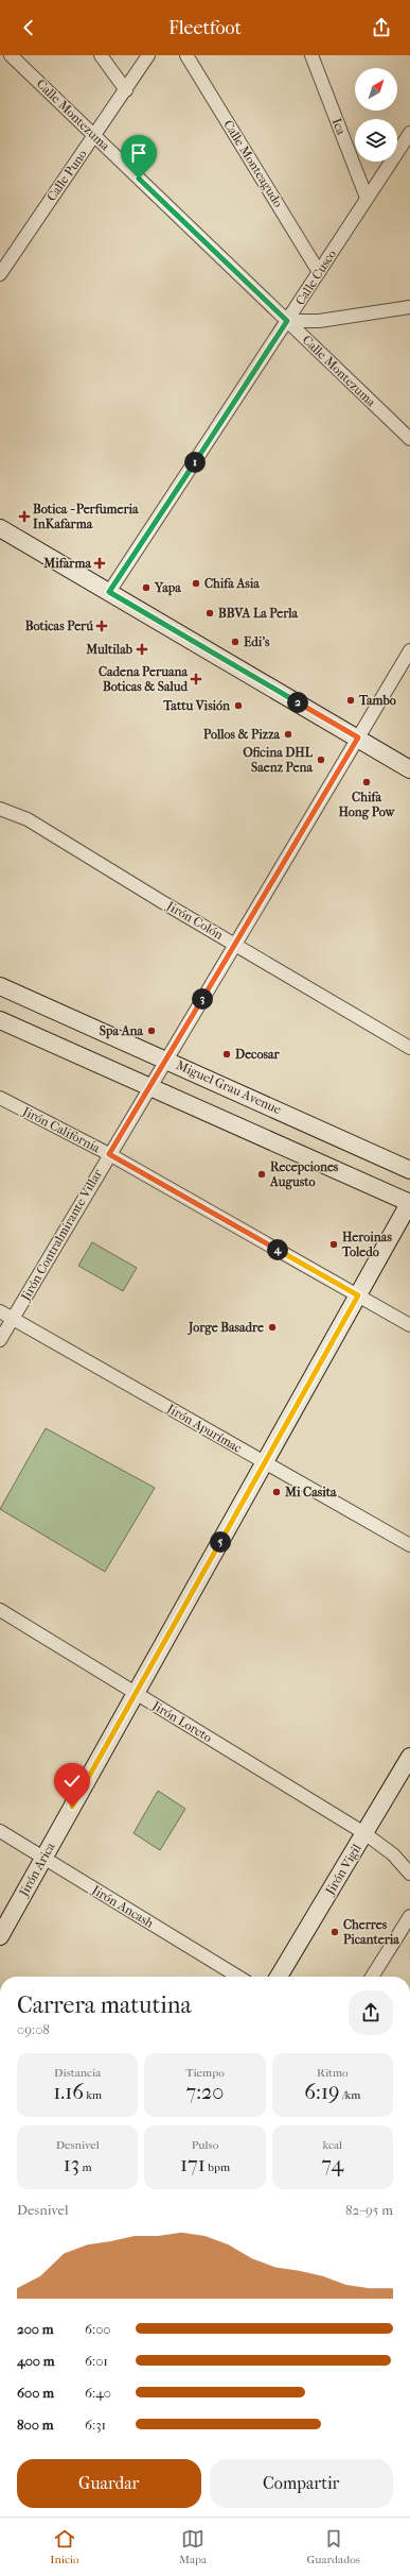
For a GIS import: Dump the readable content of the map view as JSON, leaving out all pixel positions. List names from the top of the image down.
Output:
{
  "streets": {
    "main road": ["Miguel Grau Avenue", "Jirón Arica", "Jirón Vigil"],
    "street": [
      "Calle Montezuma",
      "Ica",
      "Calle Monteagudo",
      "Calle Puno",
      "Calle Cusco",
      "Jirón Colón",
      "Jirón California",
      "Jirón Contralmirante Villar",
      "Jirón Apurímac",
      "Jirón Loreto",
      "Jirón Ancash"
    ]
  },
  "crossings": [
    ["Calle Montezuma", "Calle Puno"],
    ["Calle Montezuma", "Calle Cusco"],
    ["Ica", "Calle Cusco"],
    ["Calle Monteagudo", "Calle Cusco"],
    ["Jirón Colón", "Jirón Contralmirante Villar"],
    ["Miguel Grau Avenue", "Jirón Contralmirante Villar"],
    ["Jirón California", "Jirón Contralmirante Villar"],
    ["Jirón California", "Jirón Arica"],
    ["Jirón Contralmirante Villar", "Jirón Apurímac"],
    ["Jirón Apurímac", "Jirón Arica"],
    ["Jirón Loreto", "Jirón Arica"],
    ["Jirón Loreto", "Jirón Vigil"],
    ["Jirón Arica", "Jirón Ancash"]
  ],
  "places": {
    "health": [
      "Botica - Perfumeria InKafarma",
      "Mifarma",
      "Boticas Perú",
      "Multilab",
      "Cadena Peruana Boticas & Salud"
    ],
    "other": [
      "Chifa Asia",
      "Yapa",
      "BBVA La Perla",
      "Edi's",
      "Tambo",
      "Tattu Visión",
      "Pollos & Pizza",
      "Oficina DHL Saenz Pena",
      "Chifa Hong Pow",
      "Spa Ana",
      "Decosar",
      "Recepciones Augusto",
      "Heroinas Toledo",
      "Jorge Basadre",
      "Mi Casita",
      "Cherres Picanteria"
    ]
  },
  "north": "top right",
  "page": {
    "header": "Fleetfoot",
    "pins": [
      "1",
      "2",
      "3",
      "4",
      "5"
    ],
    "heading": ["Carrera matutina", "09:08"],
    "stats": [
      ["Distancia", "1.16 km"],
      ["Tiempo", "7:20"],
      ["Ritmo", "6:19 /km"],
      ["Desnivel", "13 m"],
      ["Pulso", "171 bpm"],
      ["kcal", "74"]
    ],
    "chart": ["Desnivel", "82–95 m"],
    "list": [
      {
        "name": "200 m",
        "note": "6:00"
      },
      {
        "name": "400 m",
        "note": "6:01"
      },
      {
        "name": "600 m",
        "note": "6:40"
      },
      {
        "name": "800 m",
        "note": "6:31"
      }
    ],
    "buttons": ["Guardar", "Compartir"],
    "tabs": ["Inicio", "Mapa", "Guardados"]
  }
}
